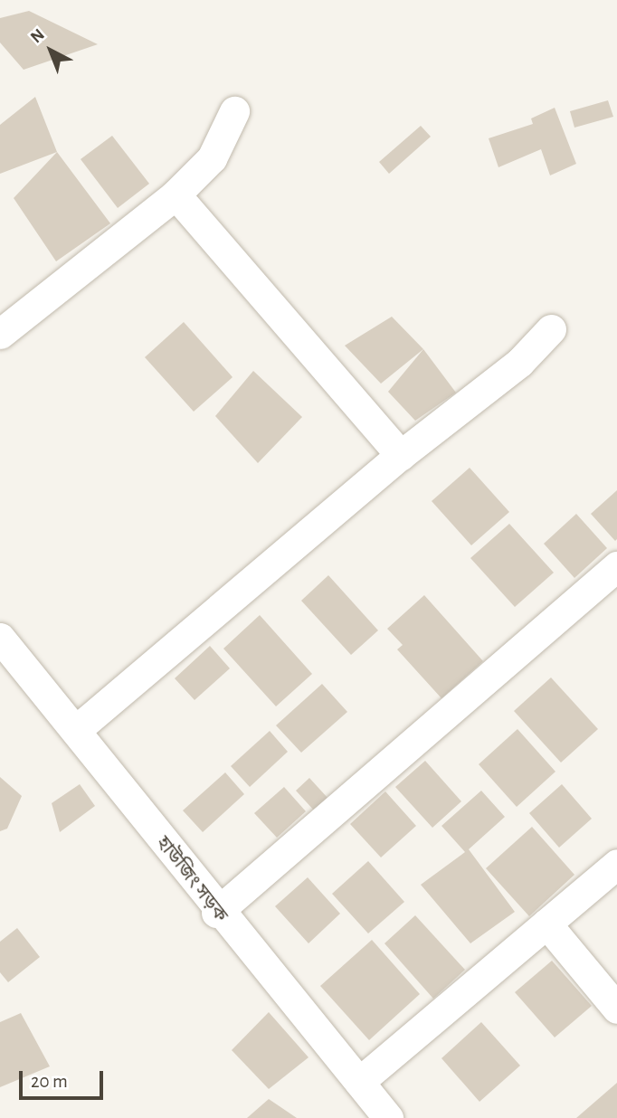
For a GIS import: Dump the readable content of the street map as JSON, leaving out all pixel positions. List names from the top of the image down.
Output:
{
  "streets": {
    "street": ["হাউজিং সড়ক"]
  },
  "scale_bar": "20 m",
  "north": "top left"
}
